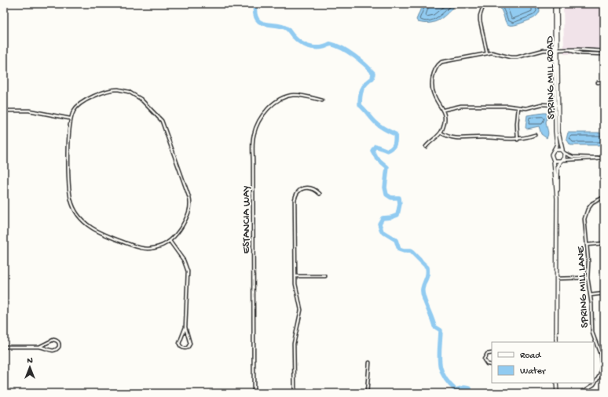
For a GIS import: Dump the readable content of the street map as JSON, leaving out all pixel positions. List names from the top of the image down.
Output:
{
  "streets": {
    "street": ["SPRING MILL ROAD", "ESTANCIA WAY", "SPRING MILL LANE"]
  },
  "legend": ["Road", "Water"],
  "north": "top"
}
